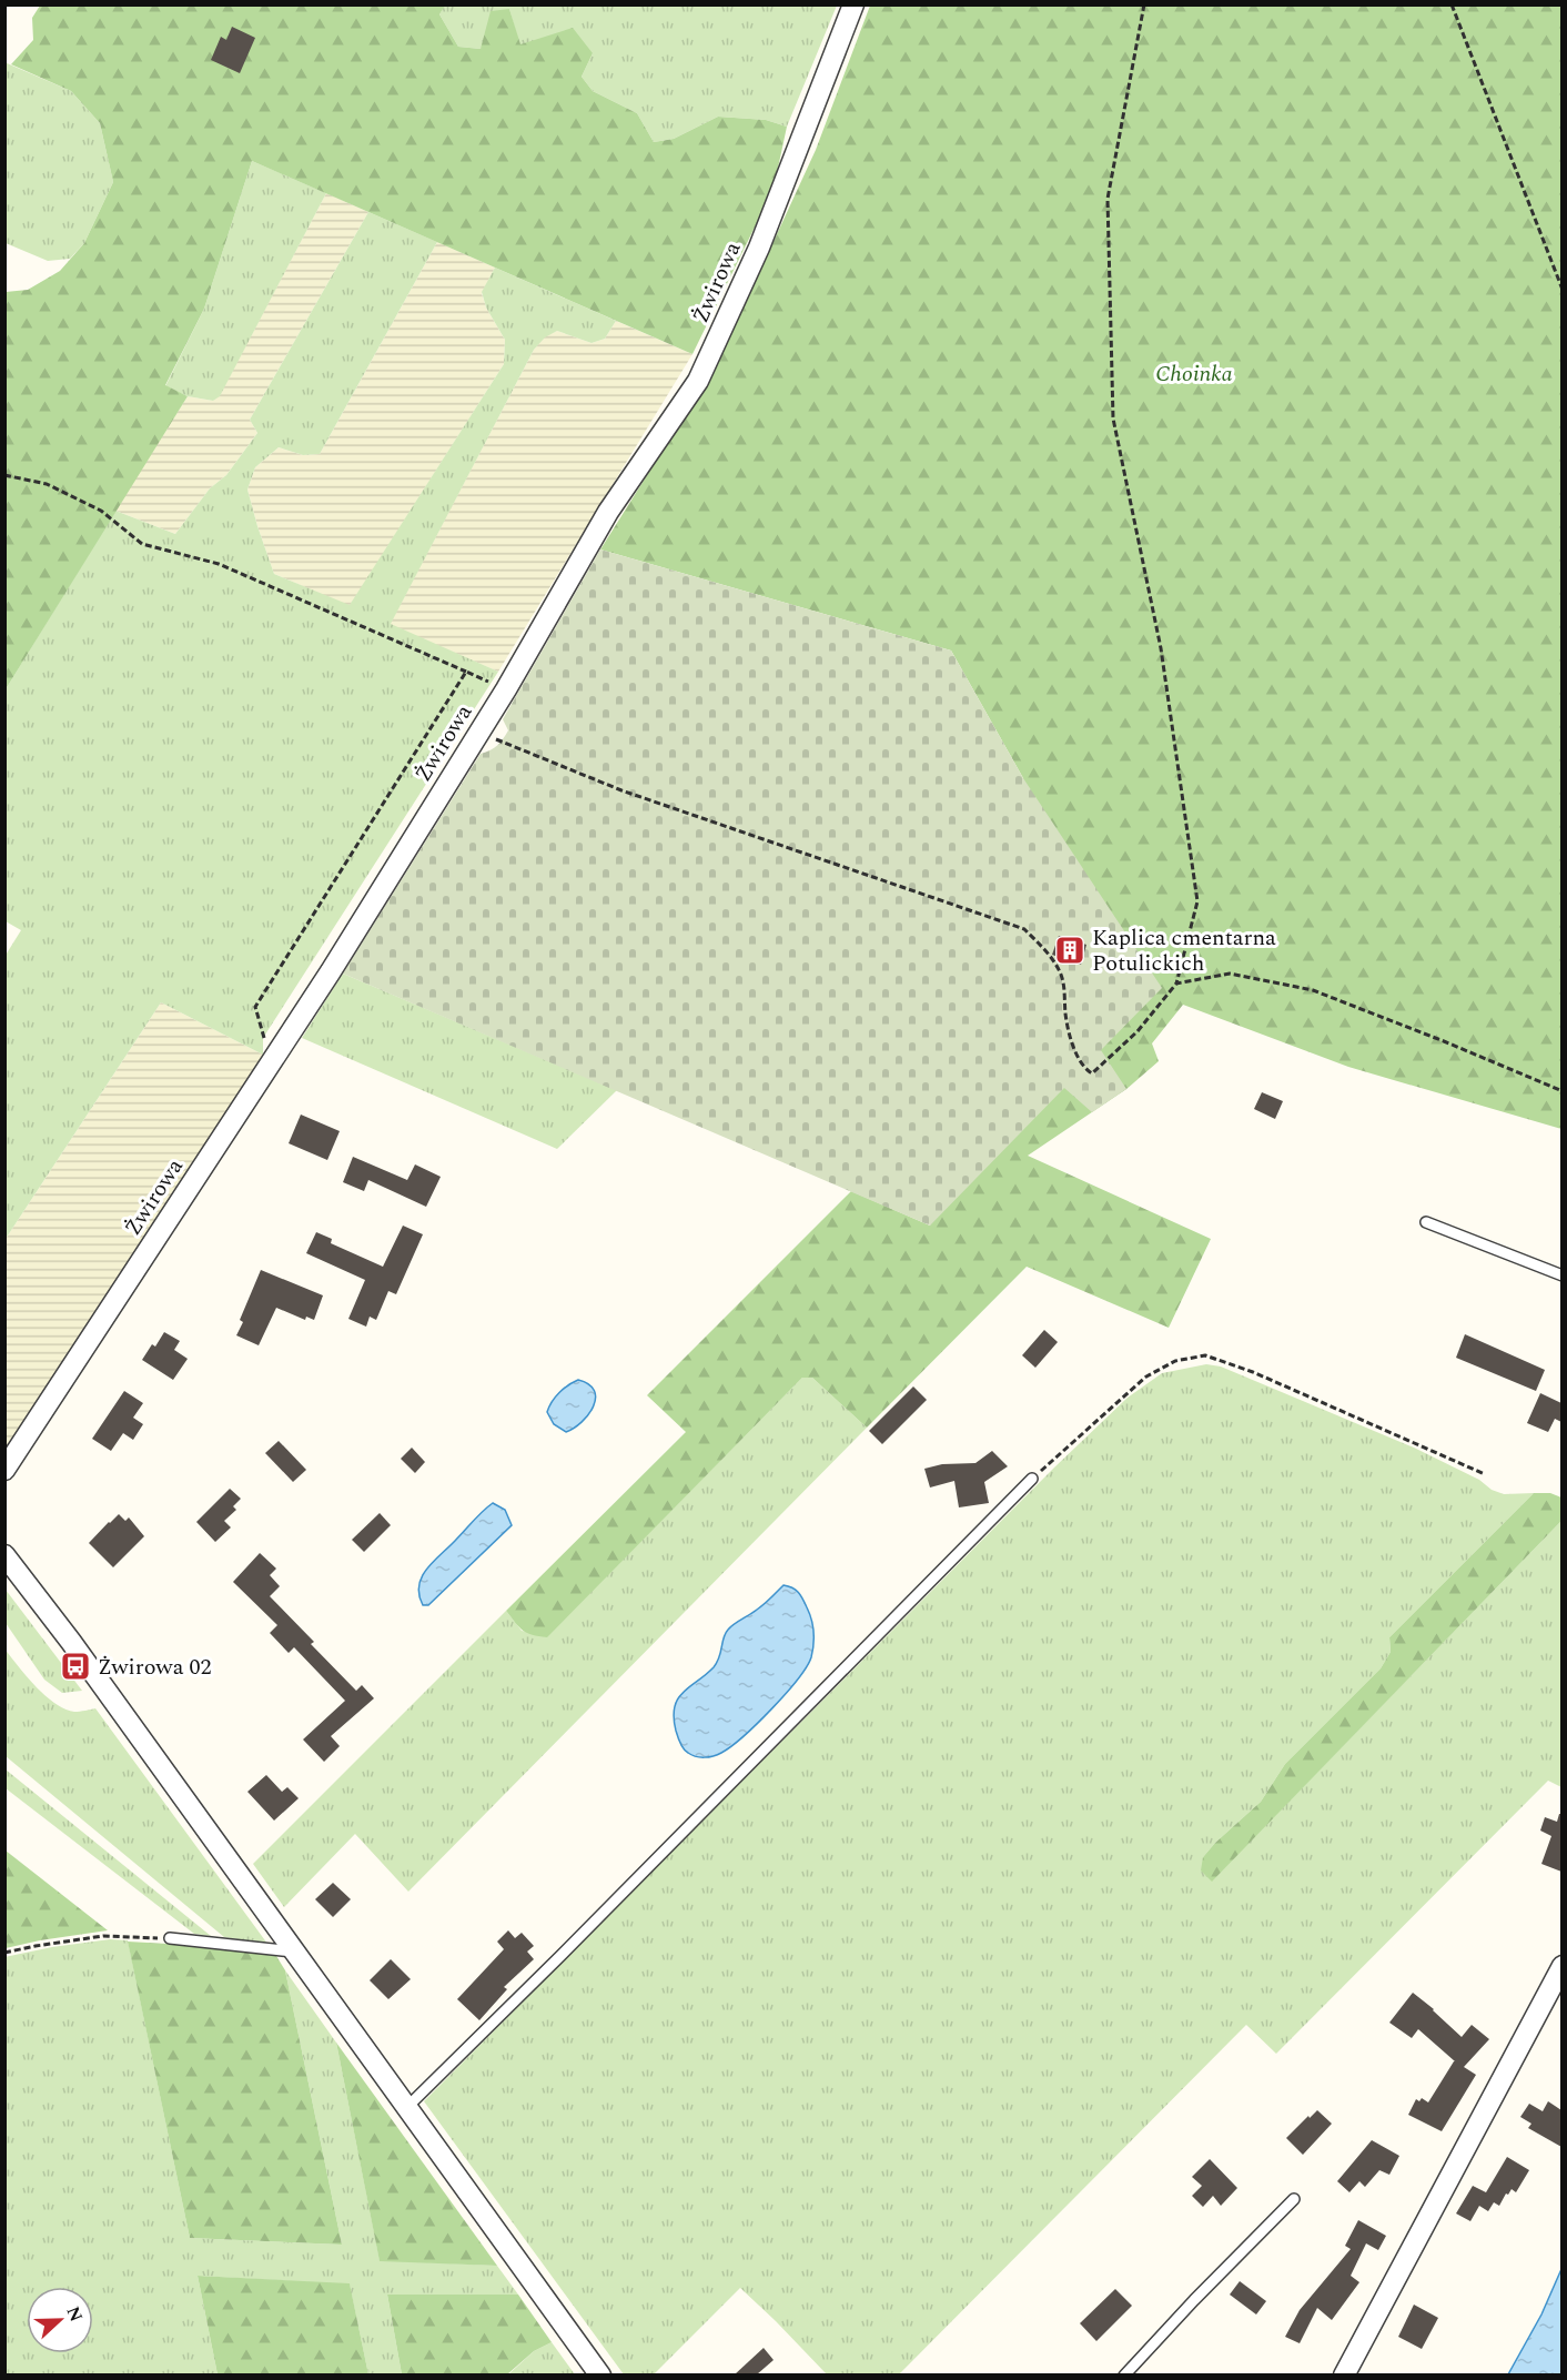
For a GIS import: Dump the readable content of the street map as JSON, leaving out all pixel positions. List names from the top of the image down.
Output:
{
  "streets": {
    "street": ["Żwirowa"]
  },
  "parks": ["Choinka"],
  "places": {
    "building": ["Kaplica cmentarna Potulickich"],
    "bus stop": ["Żwirowa 02"]
  },
  "north": "right"
}
